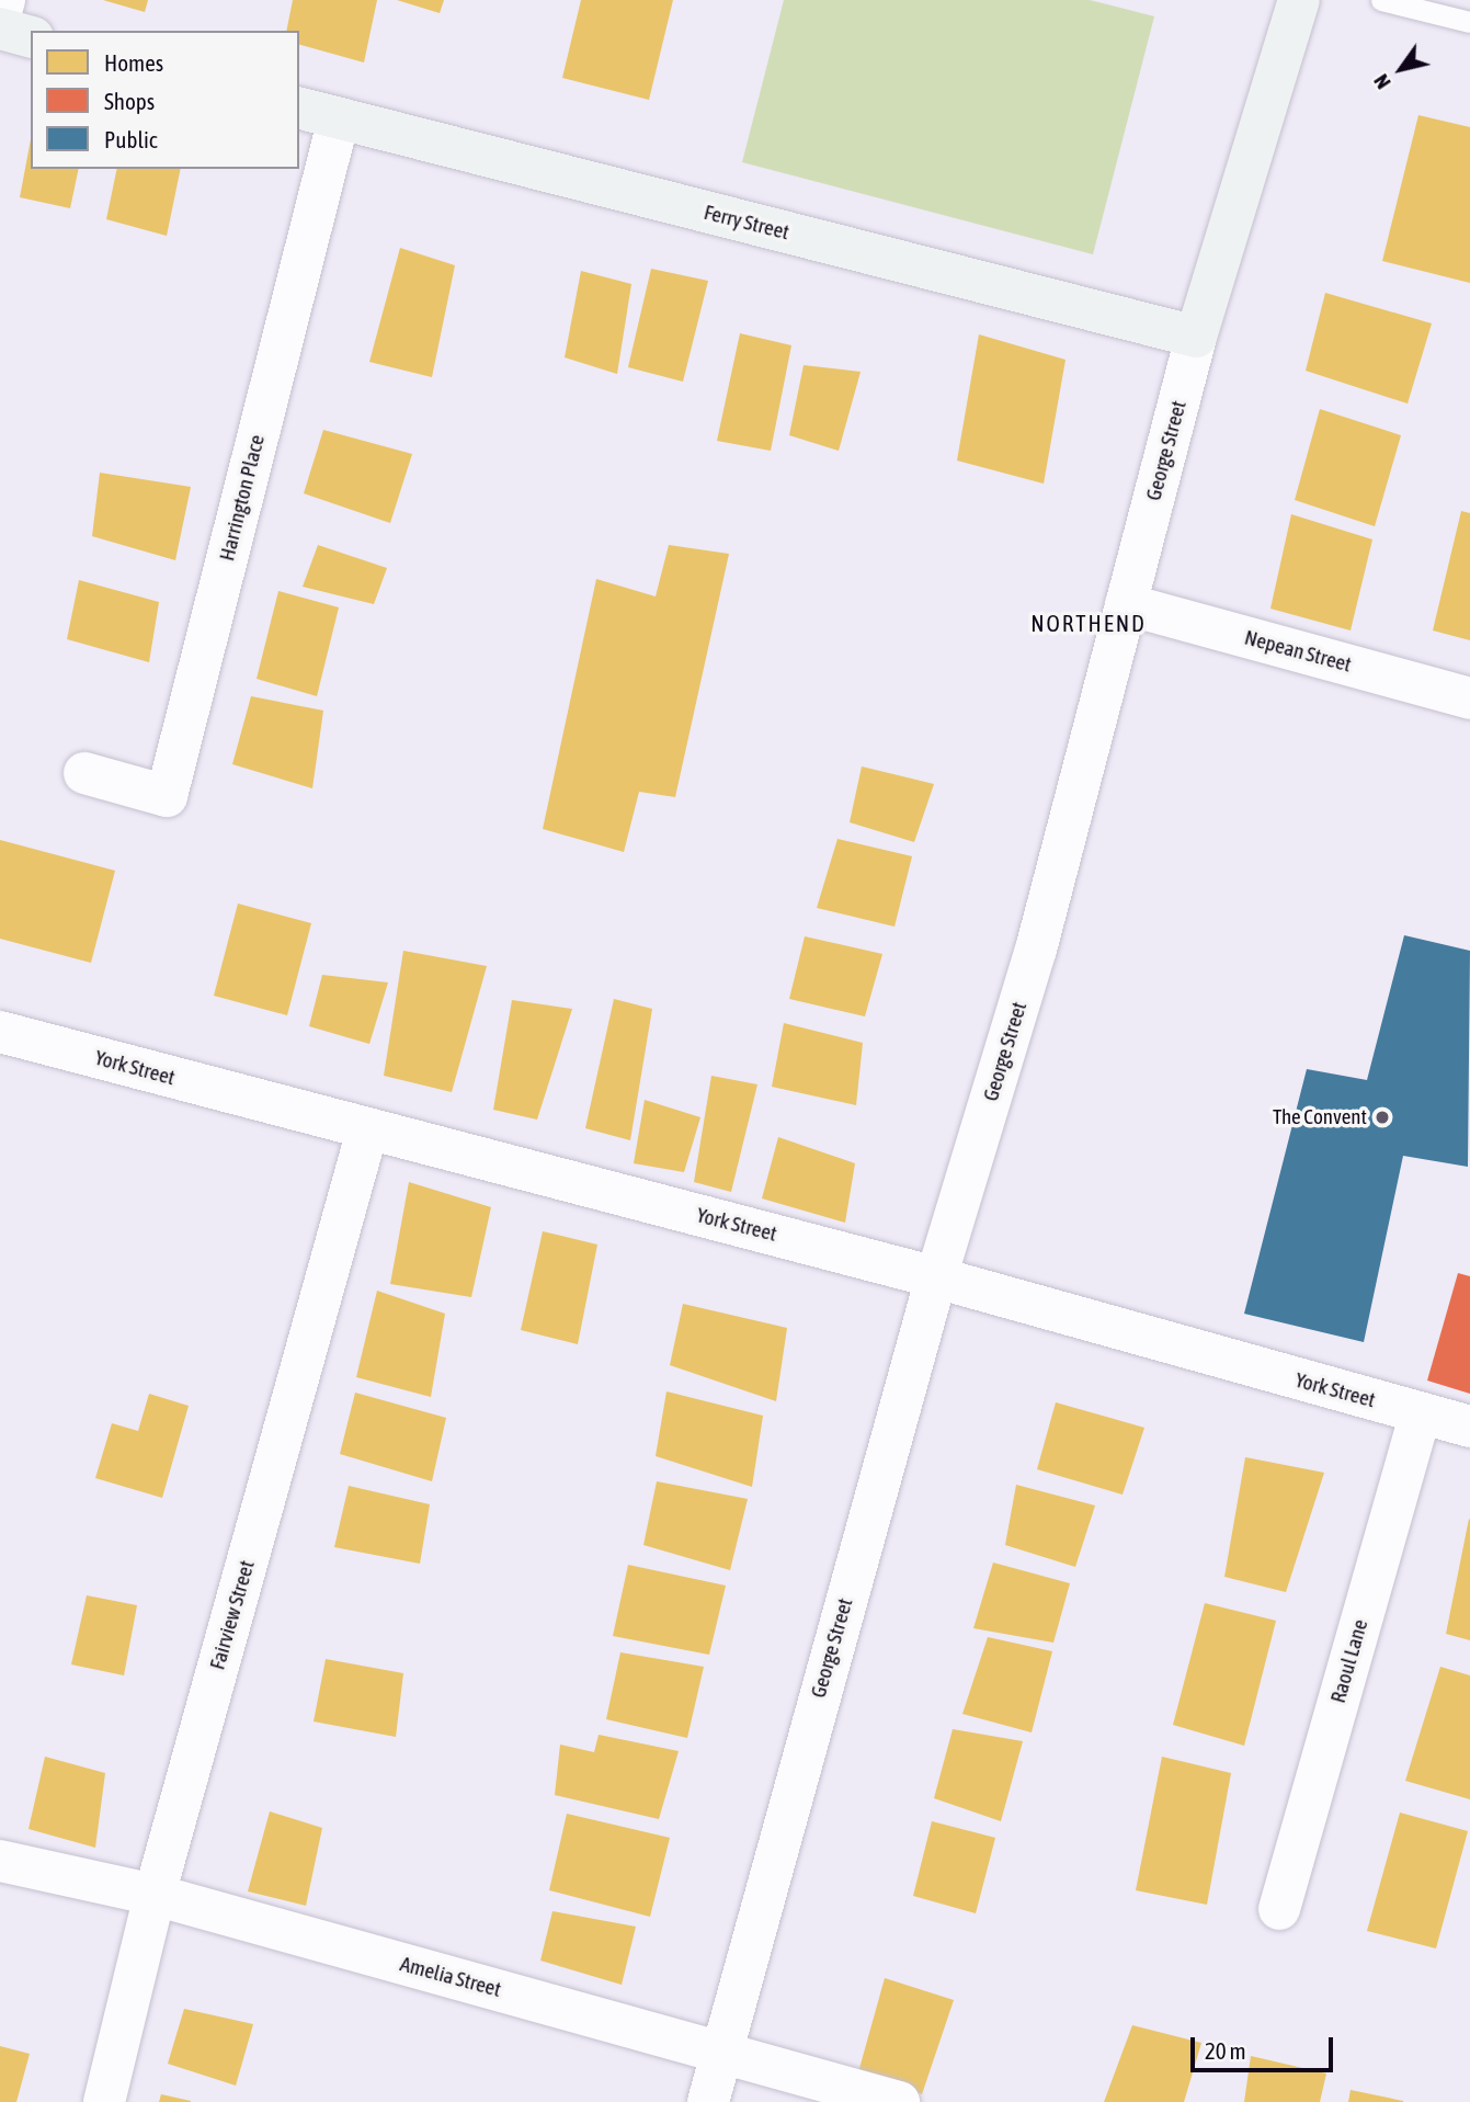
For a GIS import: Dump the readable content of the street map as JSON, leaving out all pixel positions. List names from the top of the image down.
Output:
{
  "streets": {
    "main road": ["Ferry Street", "George Street"],
    "street": [
      "Harrington Place",
      "Nepean Street",
      "York Street",
      "Fairview Street",
      "Raoul Lane",
      "Amelia Street"
    ]
  },
  "crossings": [
    ["Ferry Street", "George Street"],
    ["Ferry Street", "Harrington Place"],
    ["George Street", "Nepean Street"],
    ["George Street", "York Street"],
    ["George Street", "Amelia Street"],
    ["York Street", "Fairview Street"],
    ["York Street", "Raoul Lane"],
    ["Fairview Street", "Amelia Street"]
  ],
  "districts": ["NORTHEND"],
  "places": ["The Convent"],
  "legend": ["Homes", "Shops", "Public"],
  "scale_bar": "20 m",
  "north": "bottom left"
}
